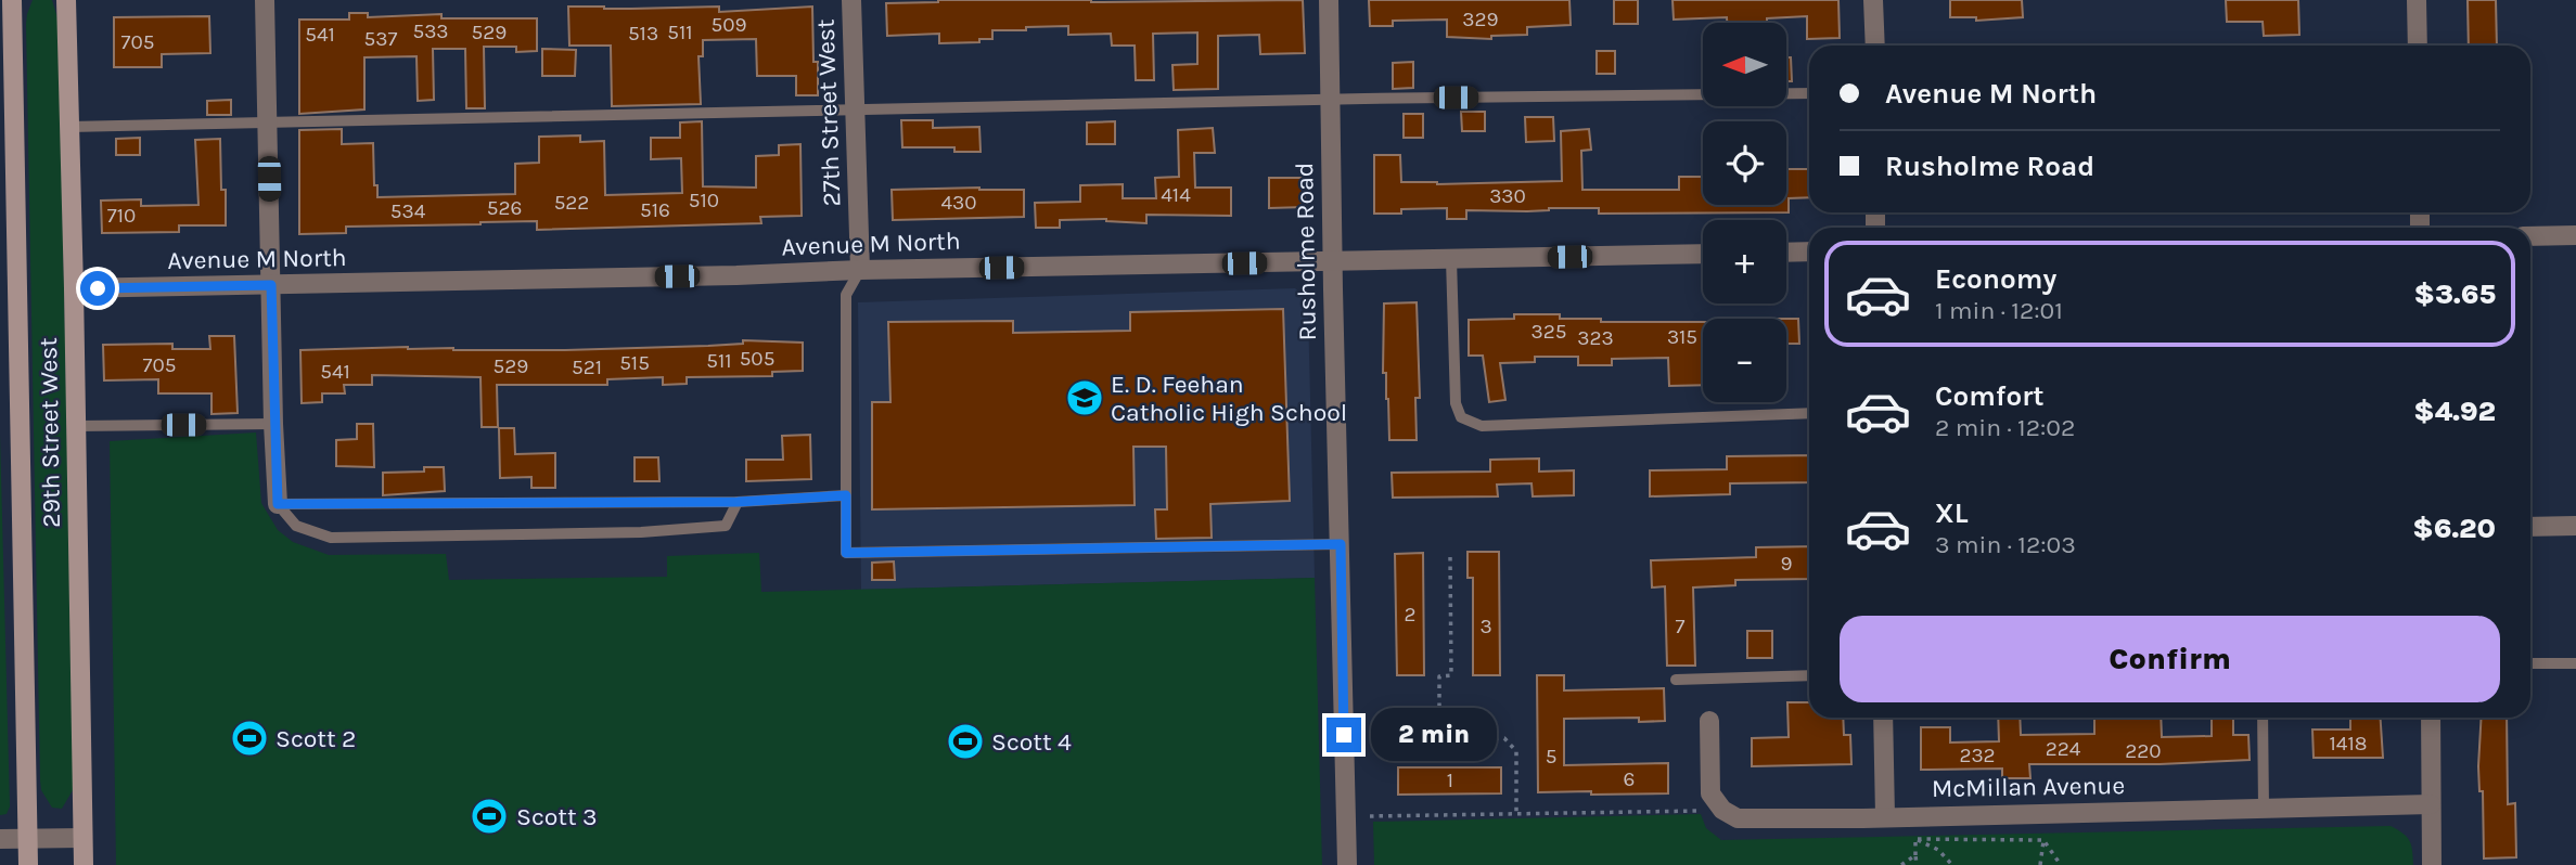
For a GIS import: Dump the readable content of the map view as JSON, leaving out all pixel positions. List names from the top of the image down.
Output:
{
  "streets": {
    "street": [
      "27th Street West",
      "Avenue M North",
      "Rusholme Road",
      "29th Street West",
      "McMillan Avenue"
    ]
  },
  "crossings": [
    ["27th Street West", "Avenue M North"],
    ["Avenue M North", "Rusholme Road"],
    ["Avenue M North", "29th Street West"]
  ],
  "places": {
    "school or university": ["E. D. Feehan Catholic High School"],
    "sports": ["Scott 2", "Scott 4", "Scott 3"]
  },
  "house_numbers": [
    "329",
    "509",
    "533",
    "529",
    "511",
    "513",
    "541",
    "537",
    "705",
    "414",
    "330",
    "510",
    "522",
    "430",
    "526",
    "516",
    "534",
    "710",
    "325",
    "315",
    "323",
    "505",
    "511",
    "515",
    "705",
    "529",
    "521",
    "541",
    "9",
    "2",
    "3",
    "7",
    "1418",
    "224",
    "220",
    "232",
    "5",
    "6",
    "1"
  ],
  "north": "left",
  "page": {
    "map_buttons": ["+", "−"],
    "banner": ["Avenue M North", "Rusholme Road"],
    "list": [
      {
        "name": "Economy",
        "note": "1 min · 12:01",
        "value": "$3.65"
      },
      {
        "name": "Comfort",
        "note": "2 min · 12:02",
        "value": "$4.92"
      },
      {
        "name": "XL",
        "note": "3 min · 12:03",
        "value": "$6.20"
      }
    ],
    "buttons": "Confirm",
    "bubble": "2 min"
  }
}
